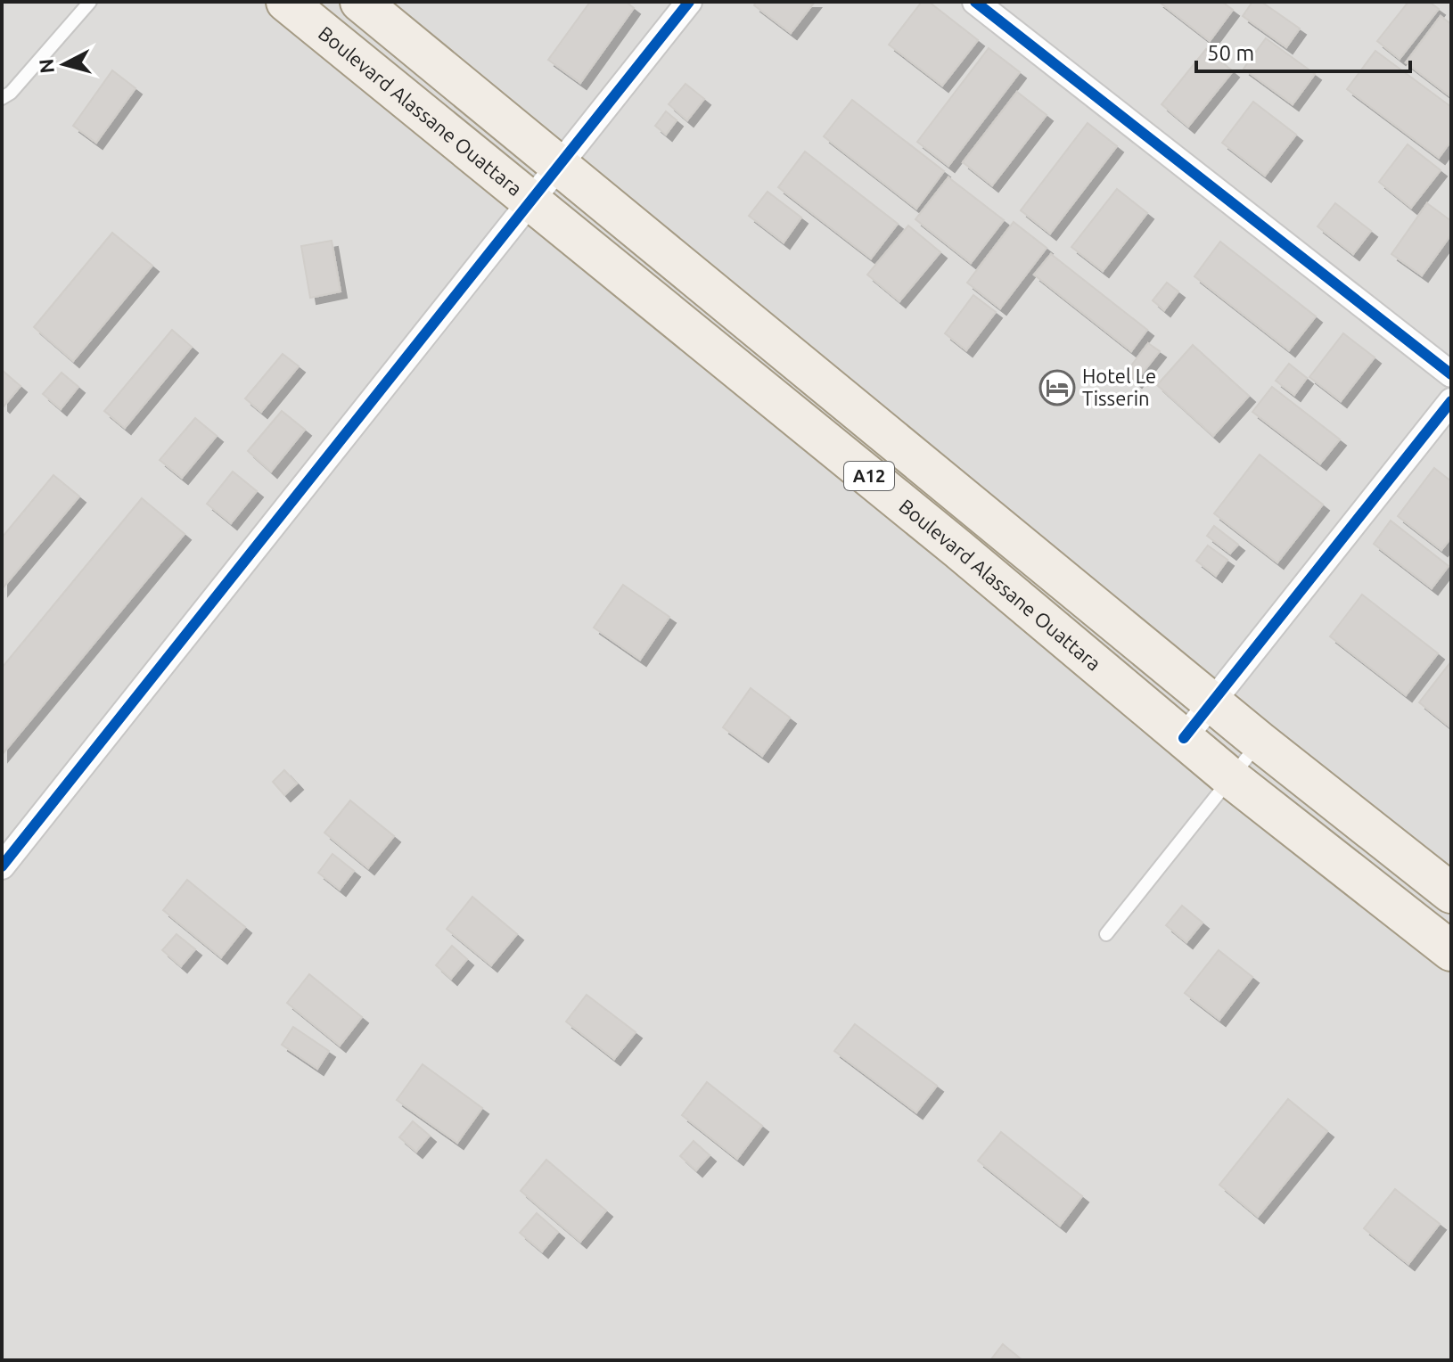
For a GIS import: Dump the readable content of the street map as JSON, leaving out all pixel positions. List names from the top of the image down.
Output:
{
  "streets": {
    "main road": ["Boulevard Alassane Ouattara", "A12"]
  },
  "places": {
    "hotel": ["Hotel Le Tisserin"]
  },
  "scale_bar": "50 m",
  "north": "left"
}
